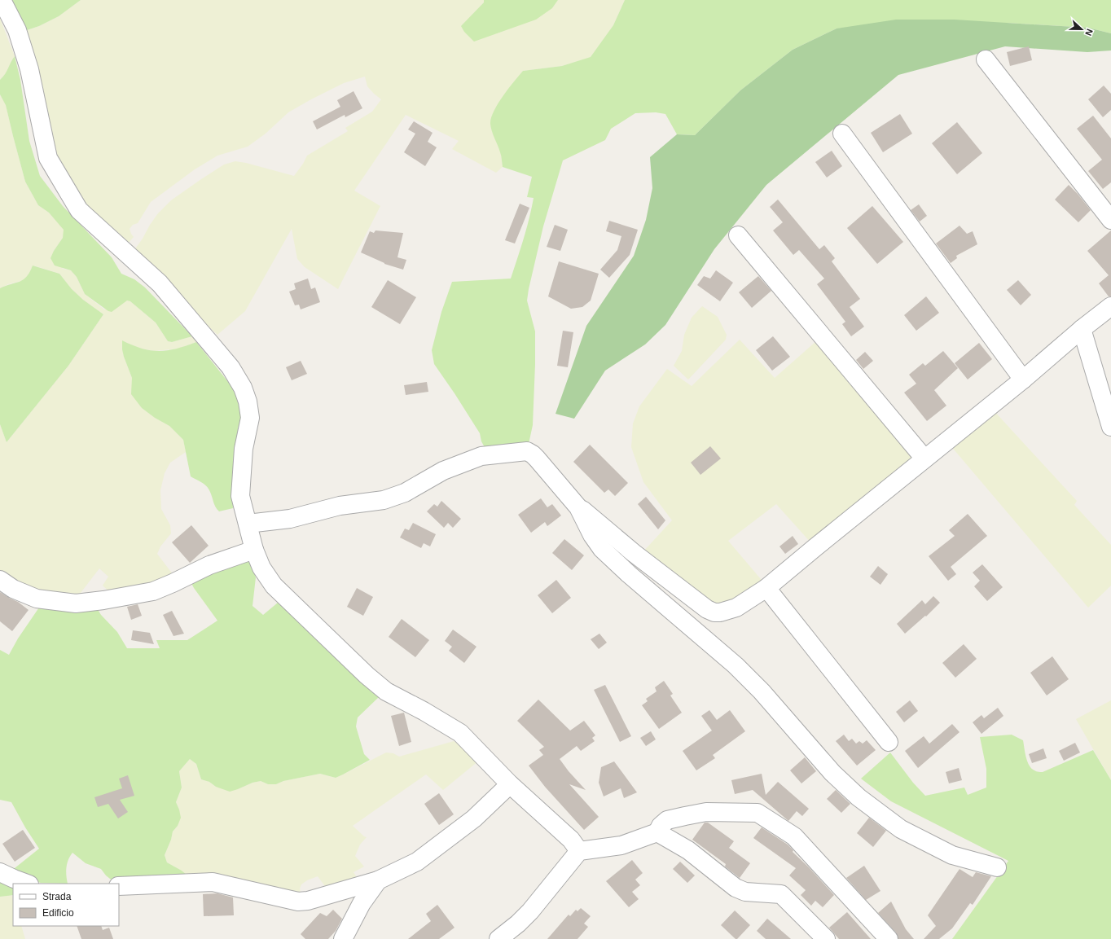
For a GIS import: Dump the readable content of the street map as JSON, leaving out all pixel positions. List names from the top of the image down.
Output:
{
  "legend": ["Strada", "Edificio"],
  "north": "right"
}
